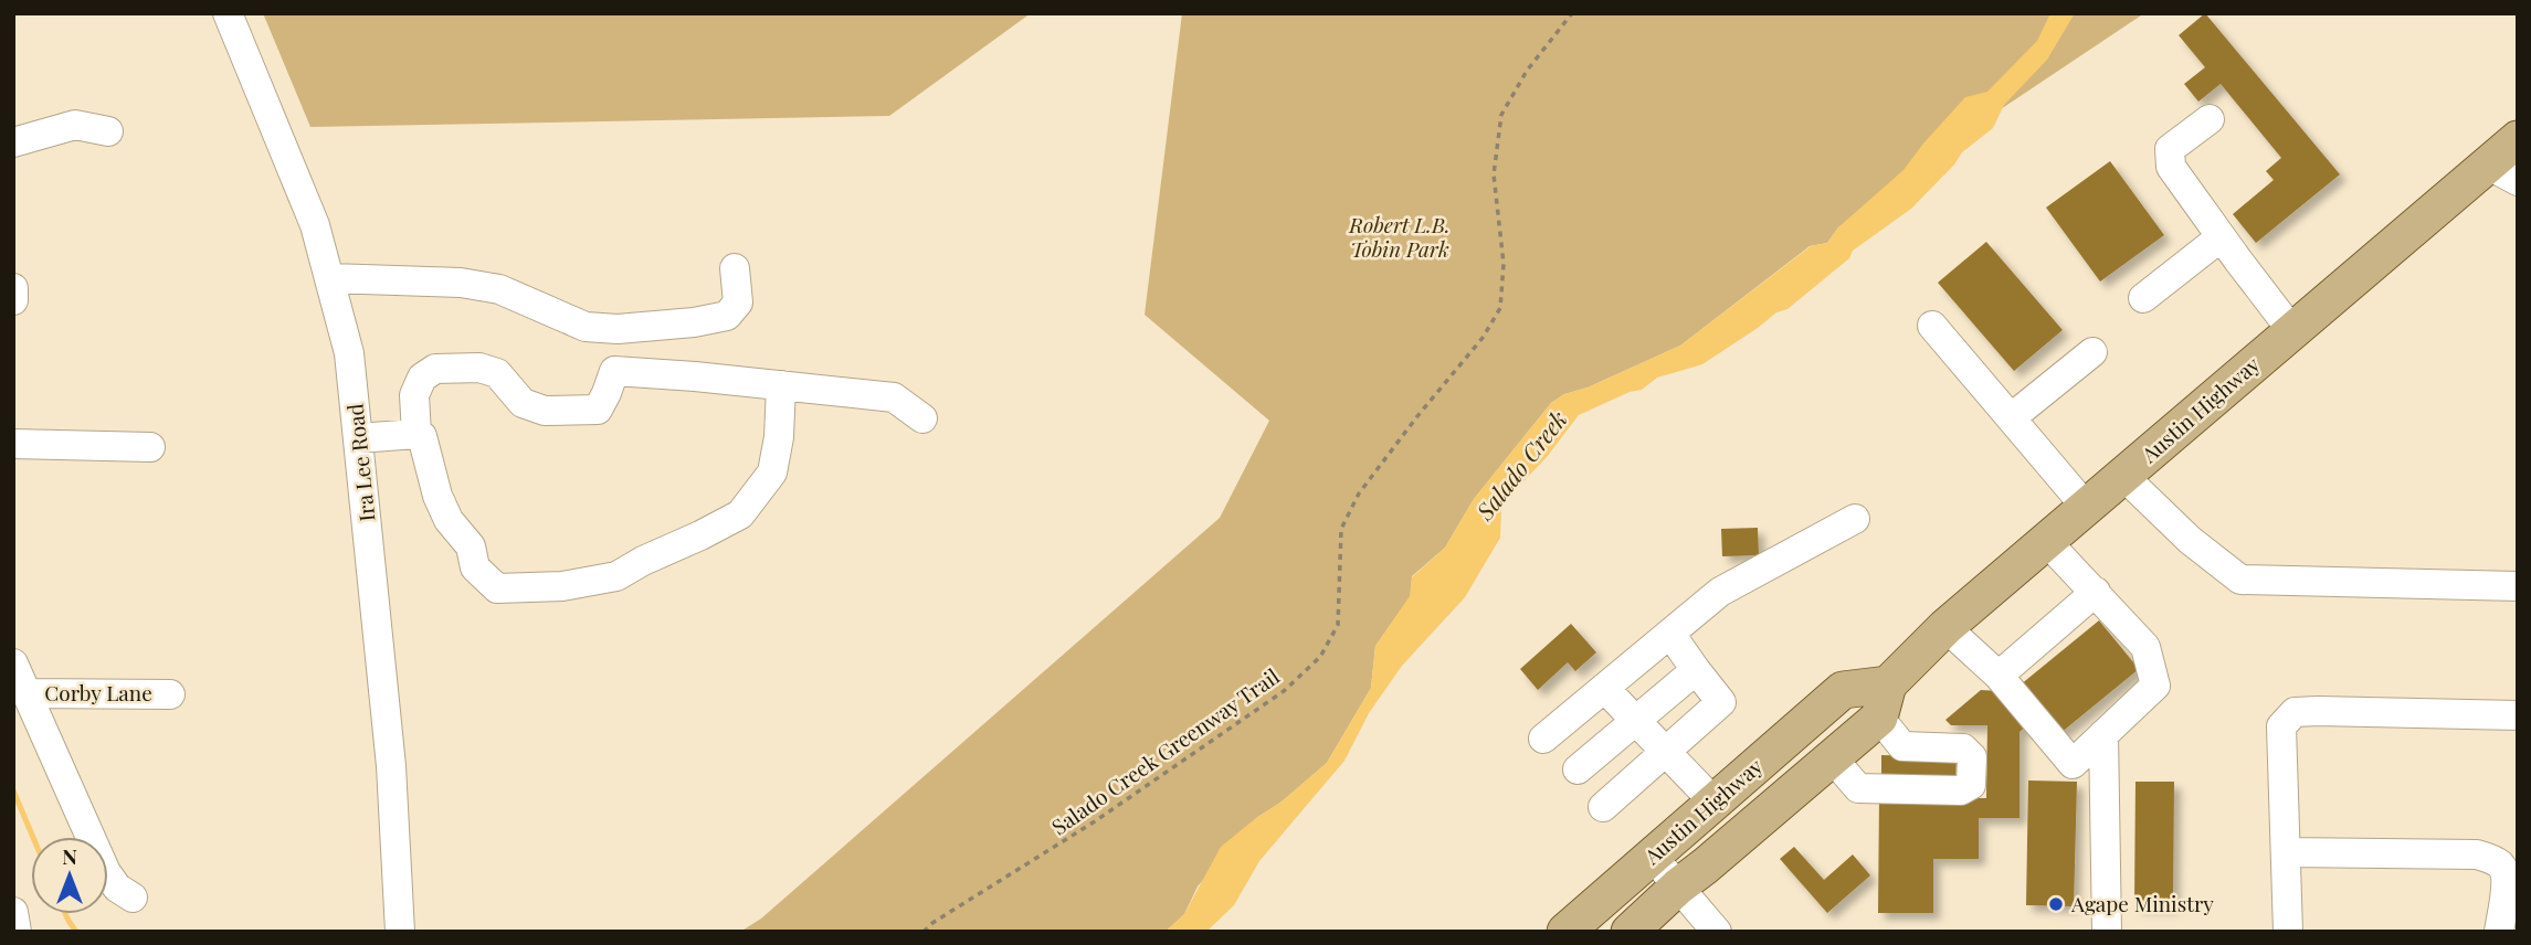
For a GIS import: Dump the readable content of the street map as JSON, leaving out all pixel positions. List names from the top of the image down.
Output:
{
  "streets": {
    "main road": ["Austin Highway"],
    "street": ["Ira Lee Road", "Corby Lane"],
    "path": ["Salado Creek Greenway Trail"]
  },
  "water": ["Salado Creek"],
  "parks": ["Robert L.B. Tobin Park"],
  "places": ["Agape Ministry"],
  "north": "top"
}
